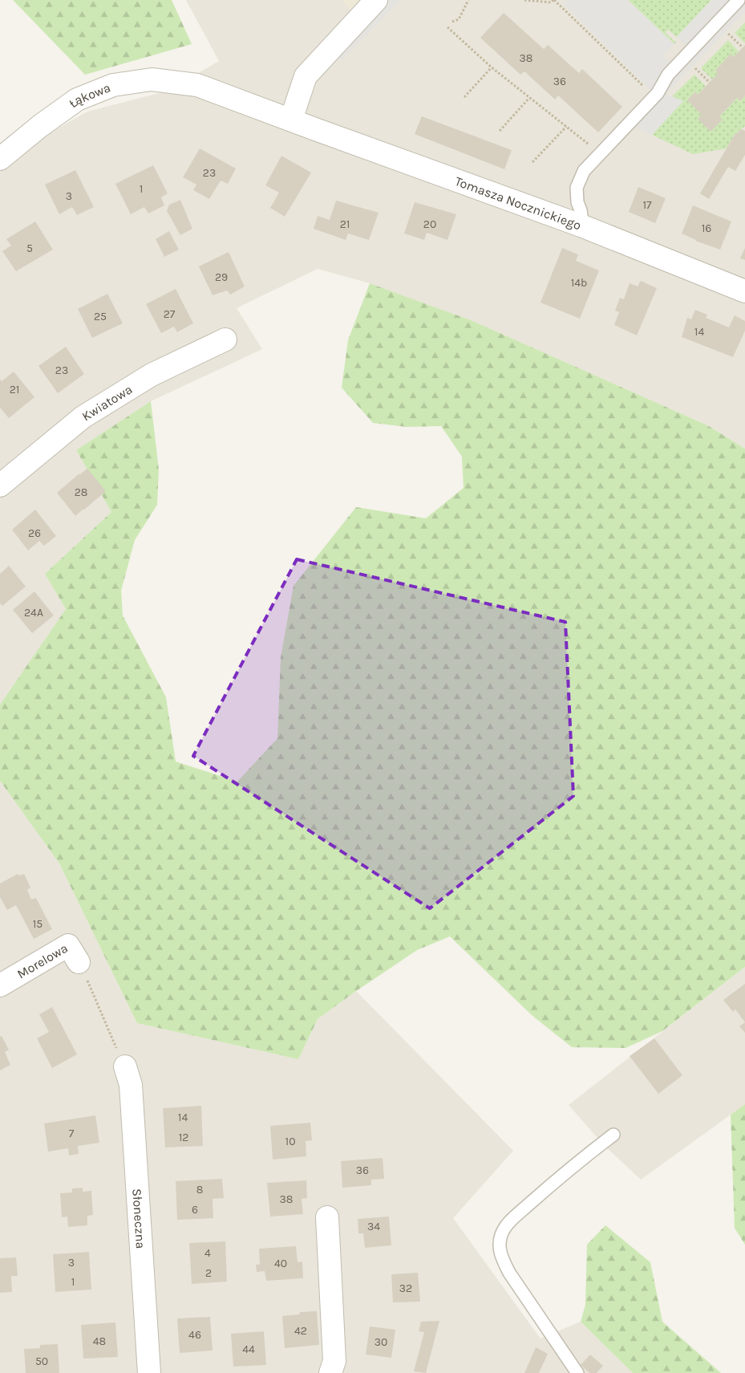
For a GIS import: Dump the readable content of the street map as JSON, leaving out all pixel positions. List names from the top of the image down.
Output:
{
  "streets": {
    "street": [
      "Łąkowa",
      "Tomasza Nocznickiego",
      "Kwiatowa",
      "Morelowa",
      "Słoneczna"
    ]
  },
  "crossings": [
    ["Łąkowa", "Tomasza Nocznickiego"]
  ],
  "house_numbers": [
    "38",
    "36",
    "23",
    "1",
    "3",
    "17",
    "21",
    "20",
    "16",
    "5",
    "29",
    "14b",
    "27",
    "25",
    "14",
    "23",
    "21",
    "28",
    "26",
    "24A",
    "15",
    "14",
    "7",
    "12",
    "10",
    "36",
    "8",
    "38",
    "6",
    "34",
    "4",
    "3",
    "40",
    "2",
    "1",
    "32",
    "42",
    "46",
    "48",
    "30",
    "44",
    "50"
  ]
}
